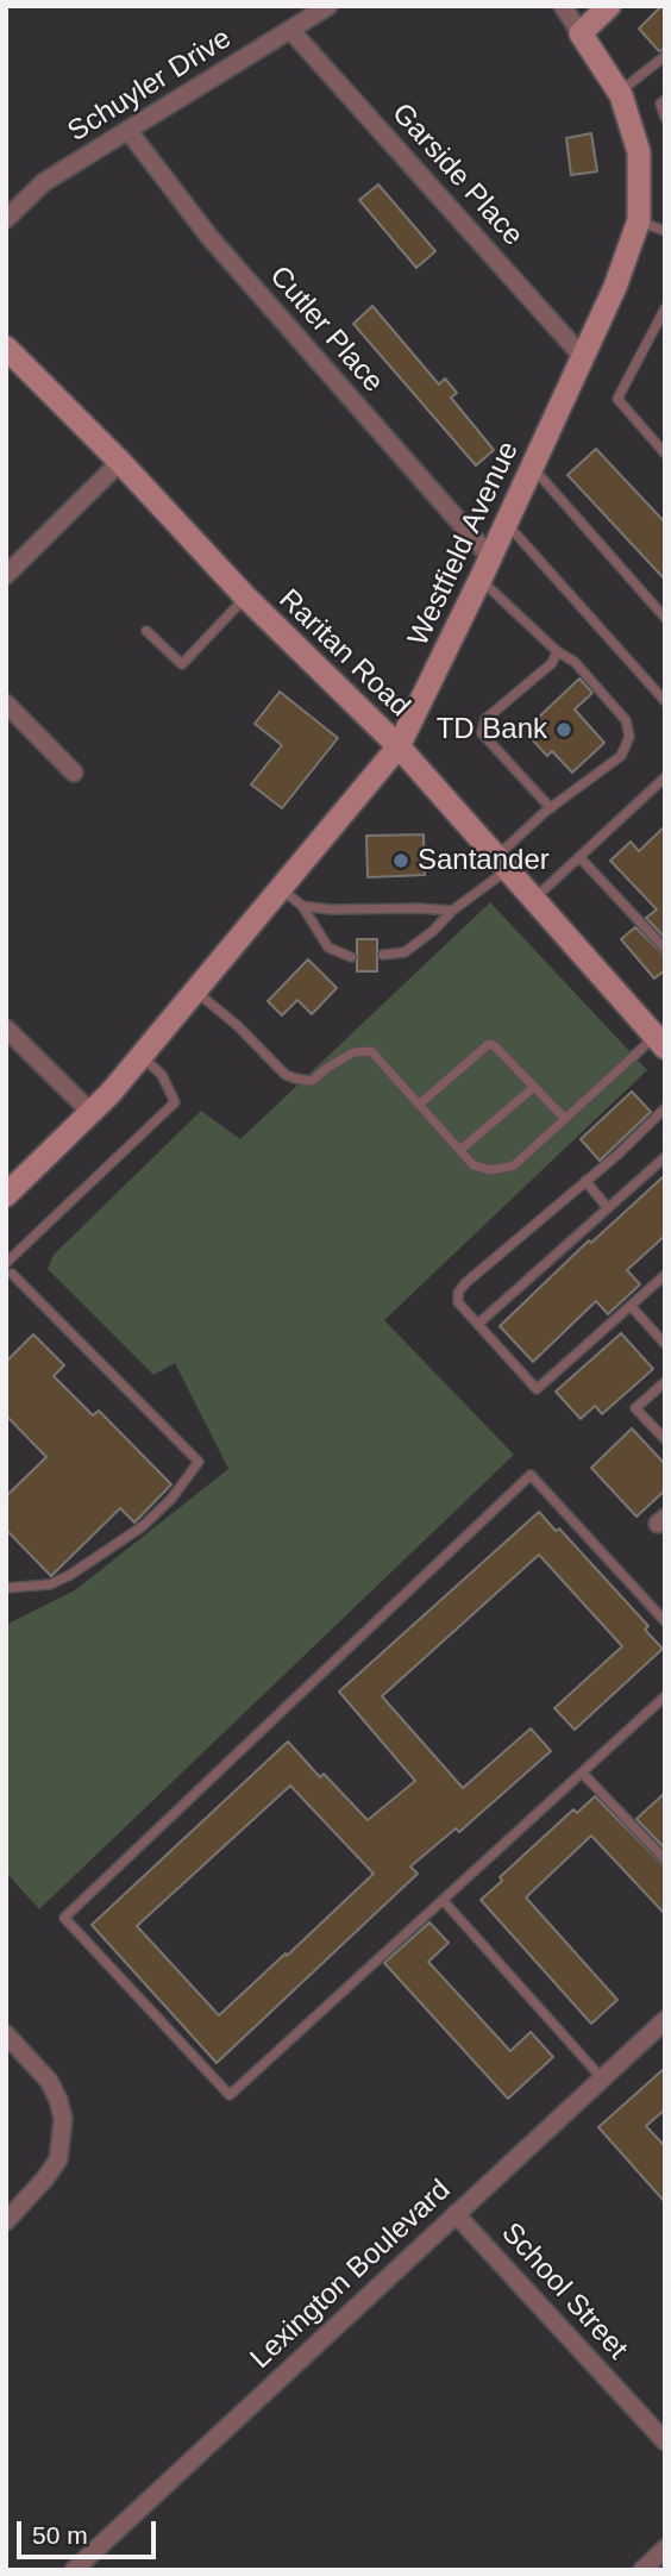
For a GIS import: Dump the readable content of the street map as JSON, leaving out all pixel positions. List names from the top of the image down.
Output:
{
  "streets": {
    "street": [
      "Schuyler Drive",
      "Garside Place",
      "Cutler Place",
      "Westfield Avenue",
      "Raritan Road",
      "Lexington Boulevard",
      "School Street"
    ]
  },
  "crossings": [
    ["Schuyler Drive", "Garside Place"],
    ["Schuyler Drive", "Cutler Place"],
    ["Garside Place", "Westfield Avenue"],
    ["Cutler Place", "Westfield Avenue"],
    ["Westfield Avenue", "Raritan Road"],
    ["Lexington Boulevard", "School Street"]
  ],
  "places": ["TD Bank", "Santander"],
  "scale_bar": "50 m"
}
